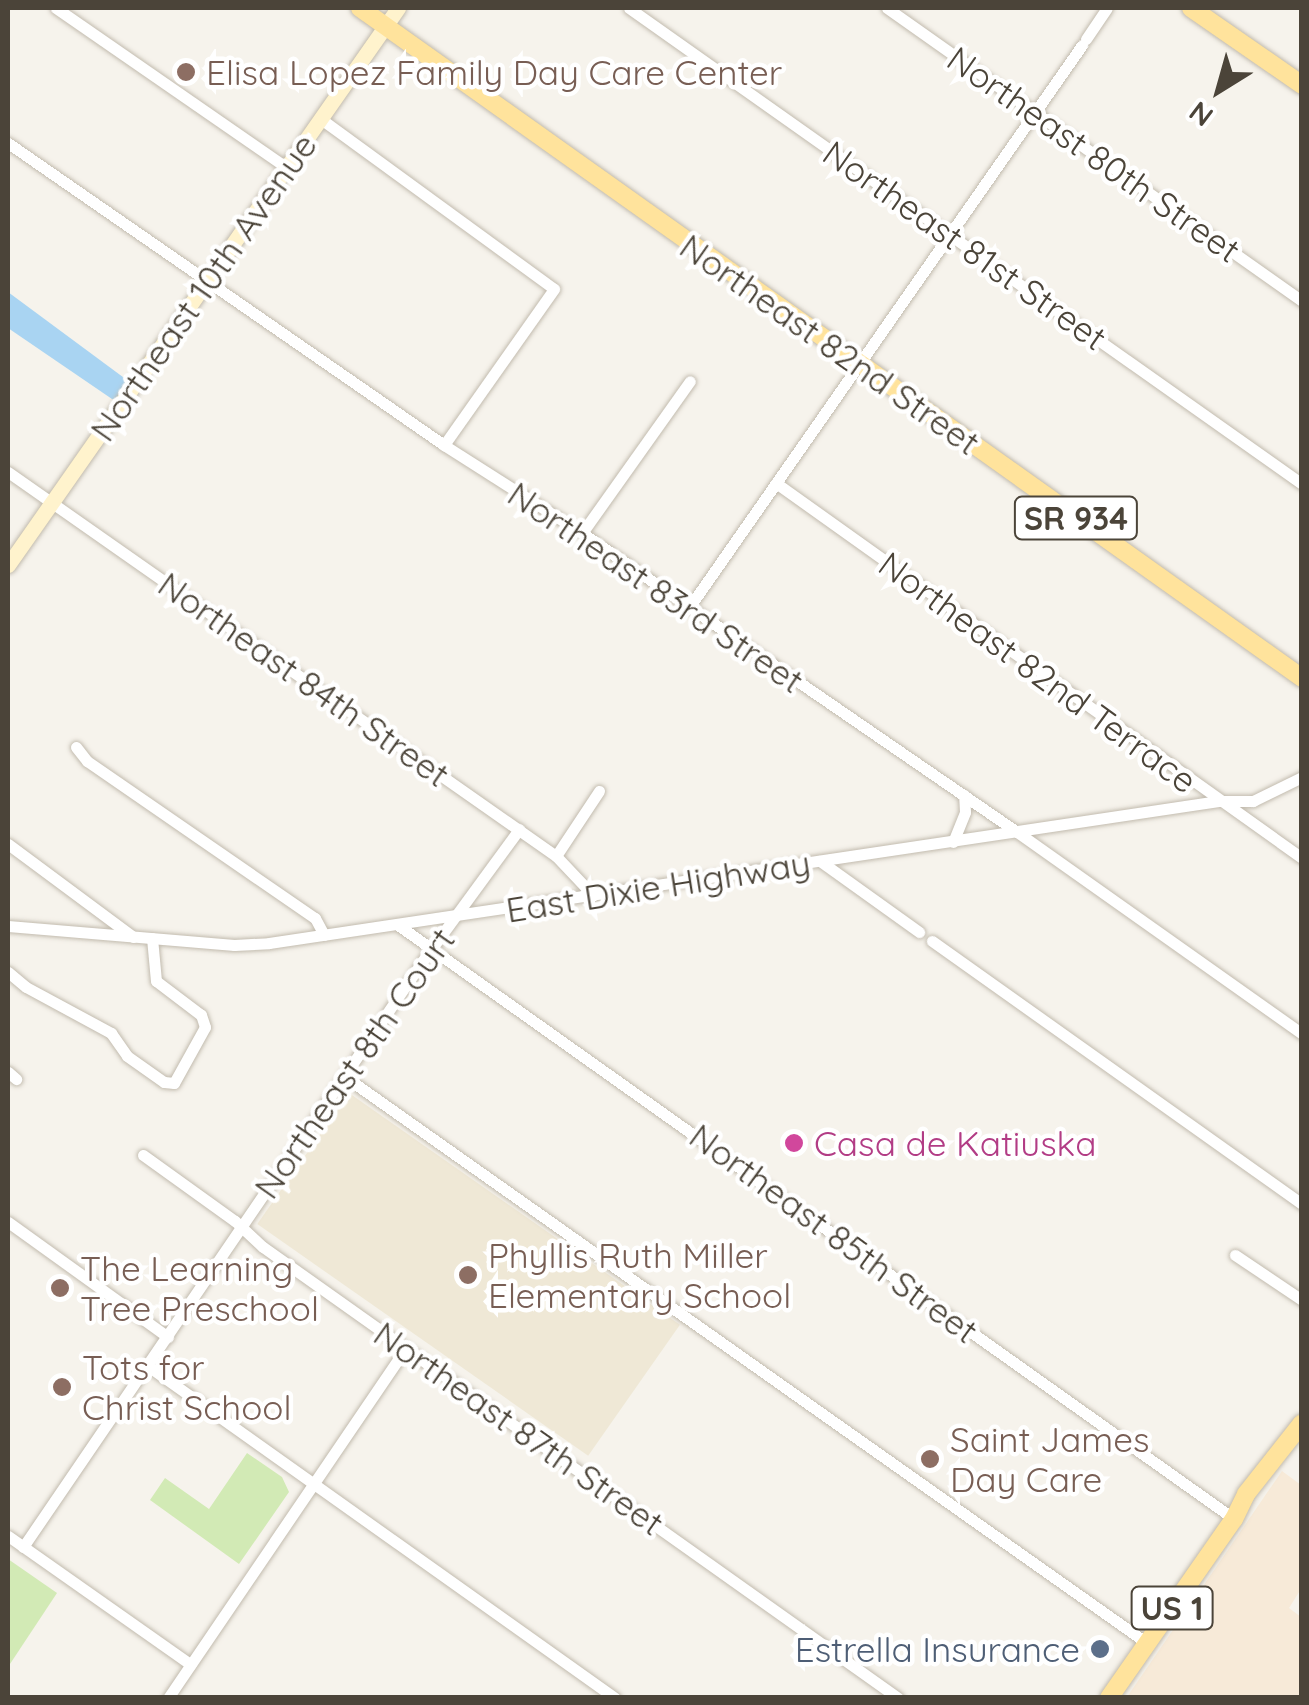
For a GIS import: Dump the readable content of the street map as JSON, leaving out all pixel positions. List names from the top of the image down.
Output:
{
  "streets": {
    "main road": ["Northeast 82nd Street", "SR 934", "US 1"],
    "street": [
      "Northeast 80th Street",
      "Northeast 81st Street",
      "Northeast 10th Avenue",
      "Northeast 83rd Street",
      "Northeast 82nd Terrace",
      "Northeast 84th Street",
      "East Dixie Highway",
      "Northeast 8th Court",
      "Northeast 85th Street",
      "Northeast 87th Street"
    ]
  },
  "crossings": [
    ["Northeast 10th Avenue", "Northeast 82nd Street"],
    ["Northeast 10th Avenue", "Northeast 83rd Street"],
    ["Northeast 10th Avenue", "Northeast 84th Street"],
    ["Northeast 83rd Street", "East Dixie Highway"],
    ["Northeast 82nd Terrace", "East Dixie Highway"],
    ["Northeast 84th Street", "East Dixie Highway"],
    ["Northeast 84th Street", "Northeast 8th Court"],
    ["East Dixie Highway", "Northeast 8th Court"],
    ["East Dixie Highway", "Northeast 85th Street"],
    ["Northeast 8th Court", "Northeast 85th Street"],
    ["Northeast 8th Court", "Northeast 87th Street"],
    ["Northeast 85th Street", "US 1"]
  ],
  "places": [
    "Elisa Lopez Family Day Care Center",
    "Casa de Katiuska",
    "Phyllis Ruth Miller Elementary School",
    "The Learning Tree Preschool",
    "Tots for Christ School",
    "Saint James Day Care",
    "Estrella Insurance"
  ],
  "north": "bottom left"
}
